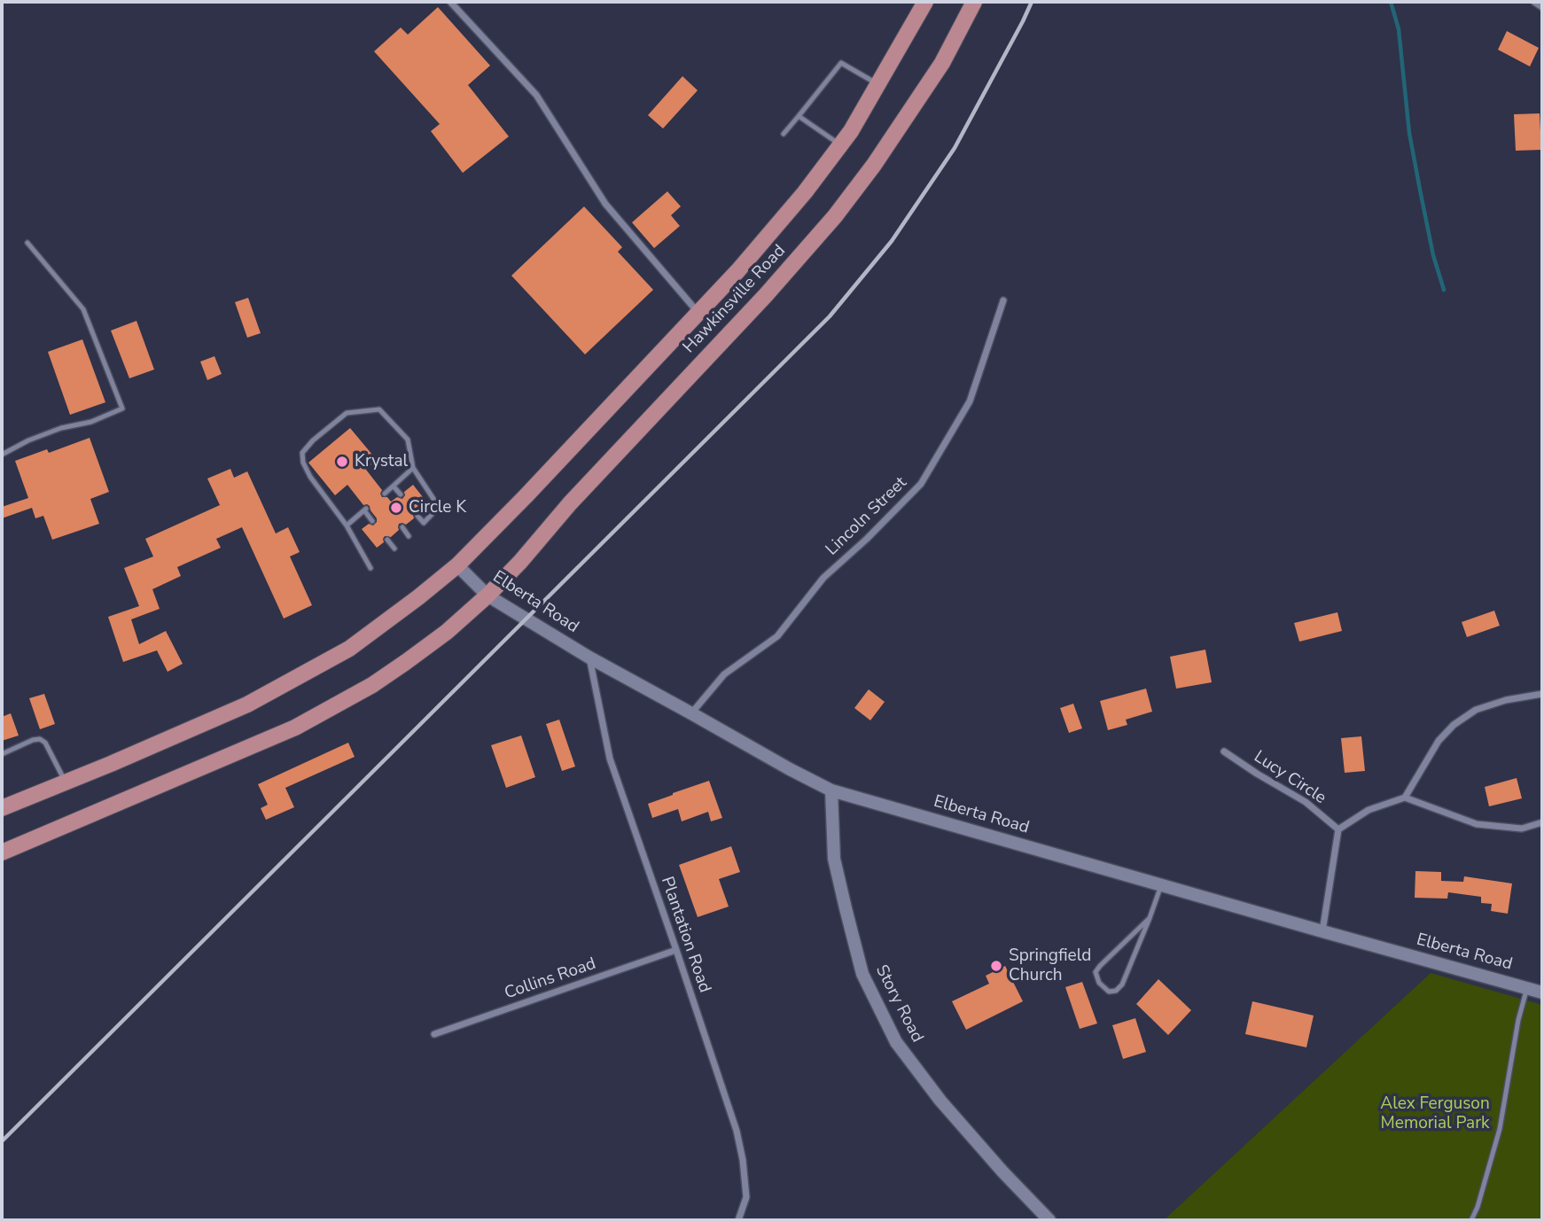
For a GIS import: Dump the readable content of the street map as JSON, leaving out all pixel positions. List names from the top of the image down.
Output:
{
  "streets": {
    "main road": ["Hawkinsville Road"],
    "street": [
      "Lincoln Street",
      "Elberta Road",
      "Lucy Circle",
      "Plantation Road",
      "Collins Road",
      "Story Road"
    ]
  },
  "crossings": [
    ["Hawkinsville Road", "Elberta Road"],
    ["Lincoln Street", "Elberta Road"],
    ["Elberta Road", "Plantation Road"],
    ["Elberta Road", "Story Road"],
    ["Plantation Road", "Collins Road"]
  ],
  "parks": ["Alex Ferguson Memorial Park"],
  "places": ["Krystal", "Circle K", "Springfield Church"]
}
